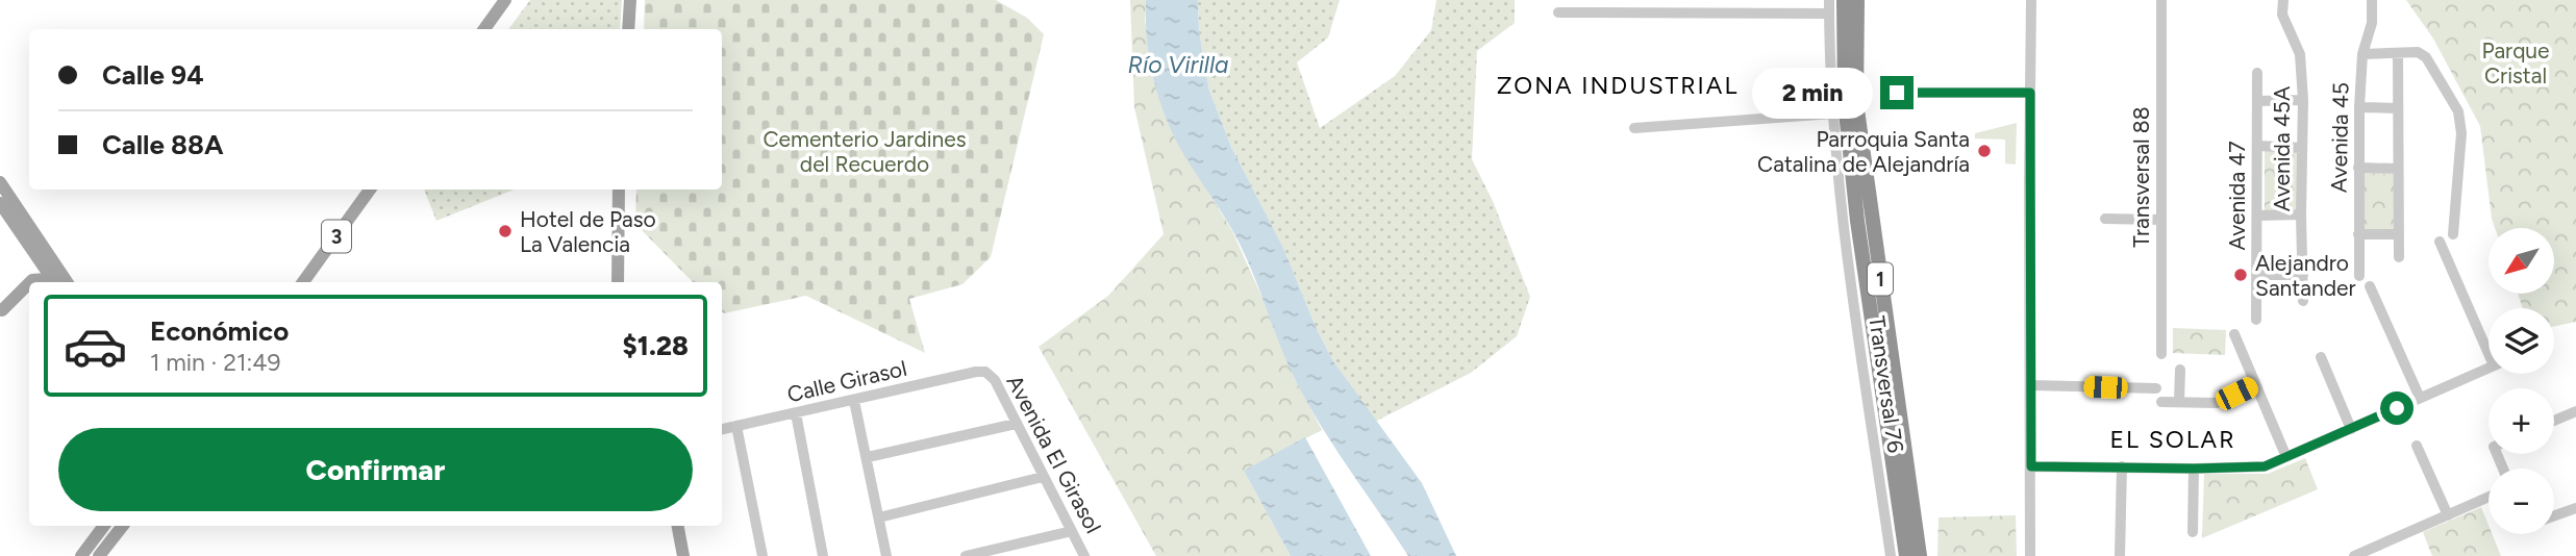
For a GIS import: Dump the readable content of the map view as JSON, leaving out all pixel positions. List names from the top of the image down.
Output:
{
  "streets": {
    "highway": ["1"],
    "main road": ["3"],
    "street": [
      "Avenida 45",
      "Avenida 45A",
      "Transversal 88",
      "Avenida 47",
      "Calle Girasol",
      "Transversal 76",
      "Avenida El Girasol"
    ]
  },
  "crossings": [
    ["Calle Girasol", "Avenida El Girasol"]
  ],
  "districts": ["ZONA INDUSTRIAL", "EL SOLAR"],
  "water": ["Río Virilla"],
  "parks": ["Parque Cristal", "Cementerio Jardines del Recuerdo"],
  "places": ["Parroquia Santa Catalina de Alejandría", "Hotel de Paso La Valencia", "Alejandro Santander"],
  "north": "bottom left",
  "page": {
    "banner": ["Calle 94", "Calle 88A"],
    "bubble": "2 min",
    "map_buttons": ["+", "−"],
    "list": [
      {
        "name": "Económico",
        "note": "1 min · 21:49",
        "value": "$1.28"
      }
    ],
    "buttons": "Confirmar"
  }
}
